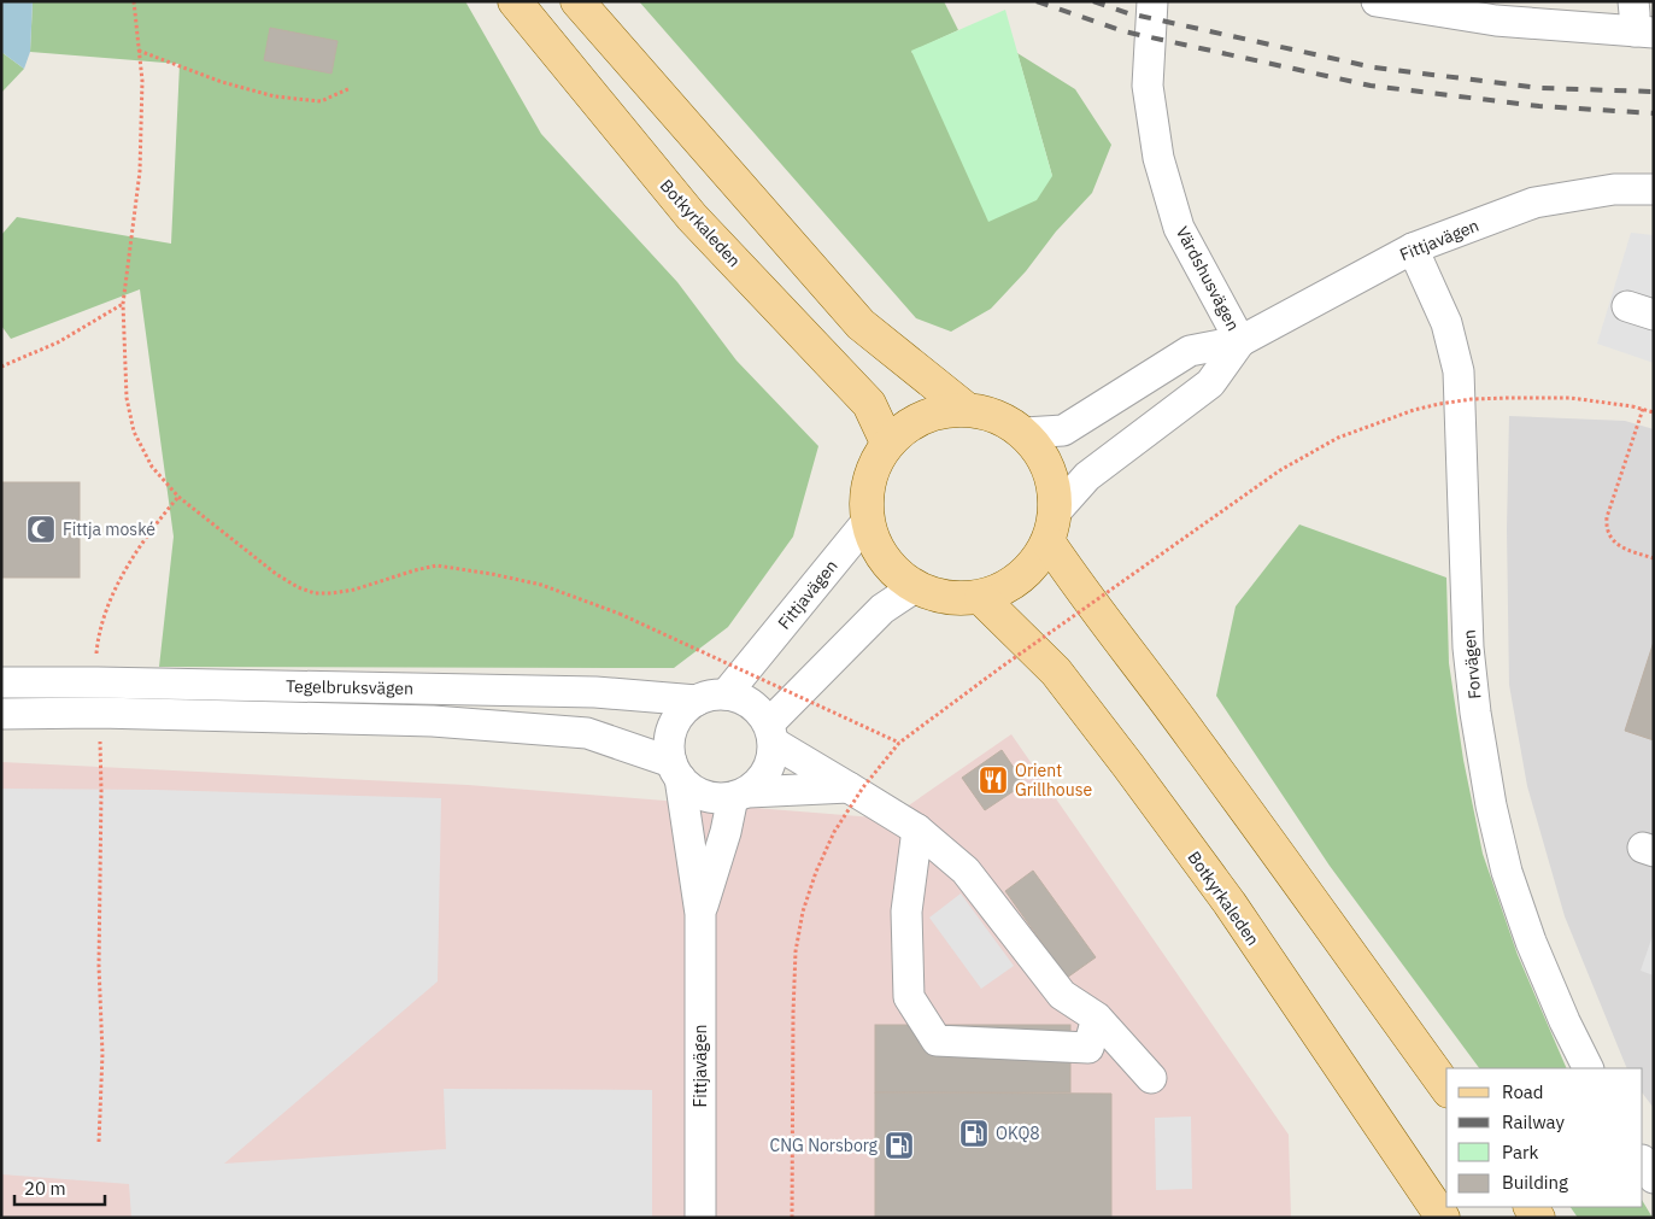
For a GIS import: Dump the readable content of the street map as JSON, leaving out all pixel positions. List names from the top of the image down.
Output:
{
  "streets": {
    "main road": ["Botkyrkaleden"],
    "street": [
      "Fittjavägen",
      "Värdshusvägen",
      "Forvägen",
      "Tegelbruksvägen"
    ]
  },
  "crossings": [
    ["Botkyrkaleden", "Fittjavägen"],
    ["Fittjavägen", "Värdshusvägen"],
    ["Fittjavägen", "Forvägen"],
    ["Fittjavägen", "Tegelbruksvägen"]
  ],
  "places": {
    "mosque": ["Fittja moské"],
    "restaurant": ["Orient Grillhouse"],
    "fuel station": ["OKQ8", "CNG Norsborg"]
  },
  "legend": [
    "Road",
    "Railway",
    "Park",
    "Building"
  ],
  "scale_bar": "20 m"
}
